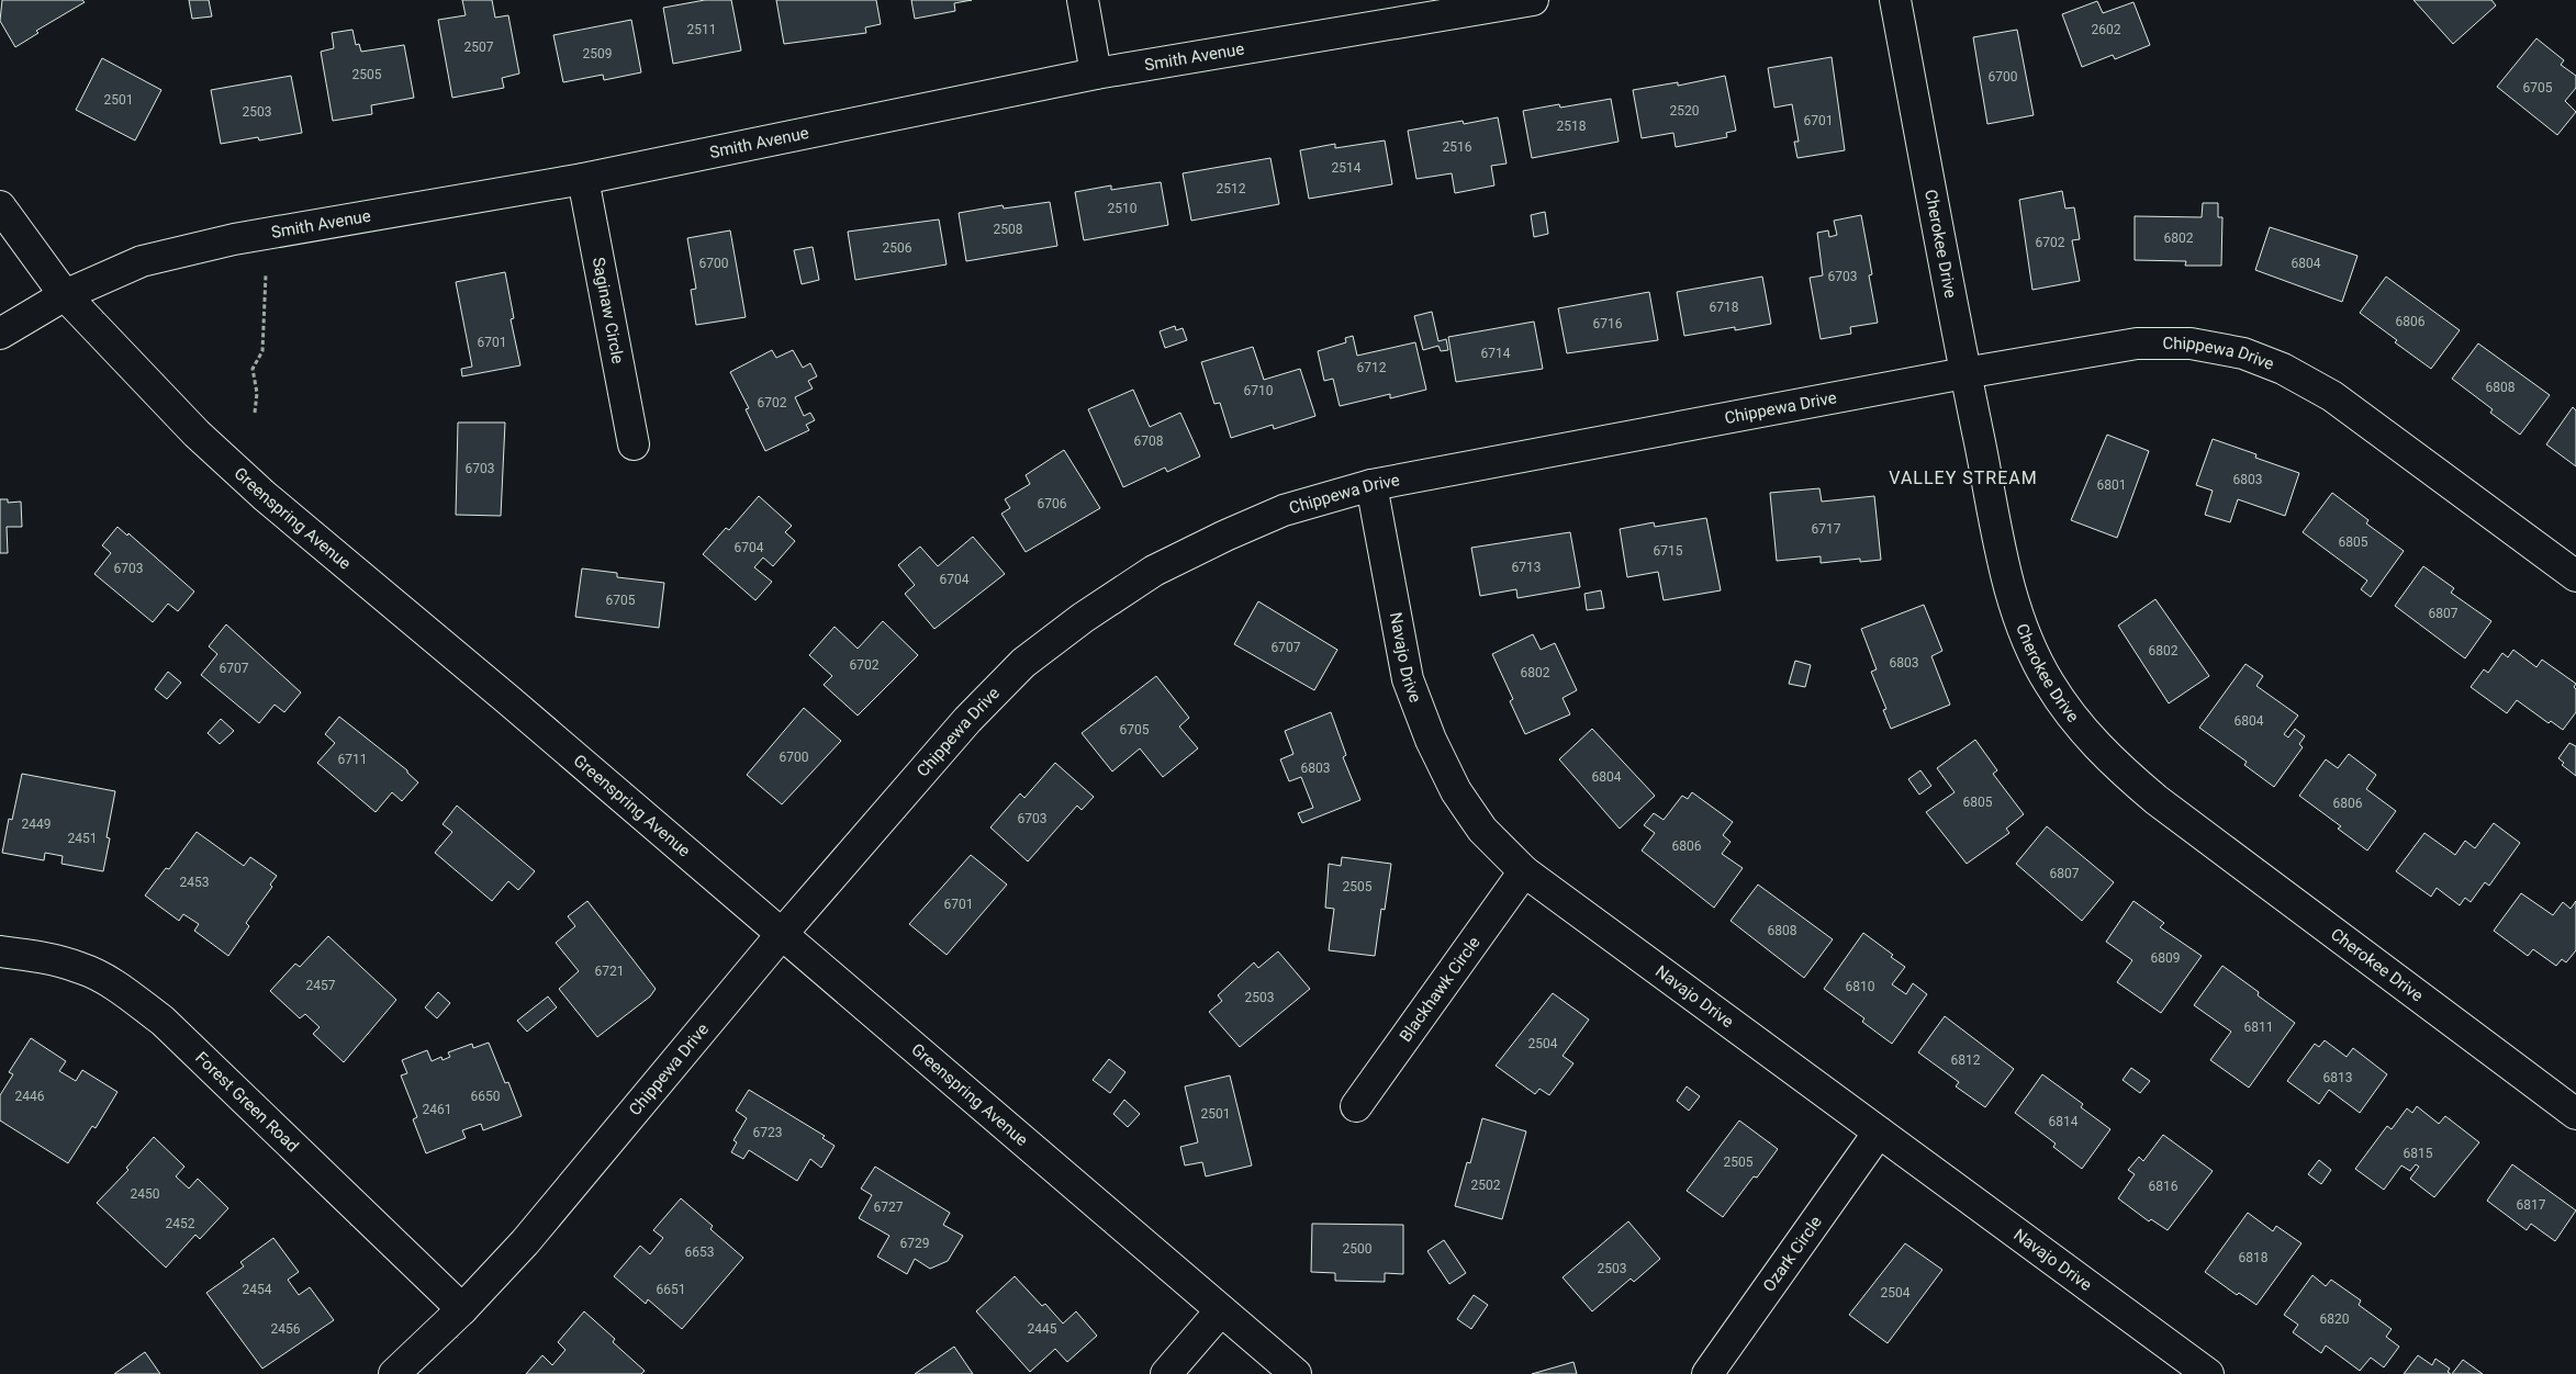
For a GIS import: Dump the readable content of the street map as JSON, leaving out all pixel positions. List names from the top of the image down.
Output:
{
  "streets": {
    "street": [
      "Smith Avenue",
      "Cherokee Drive",
      "Saginaw Circle",
      "Chippewa Drive",
      "Greenspring Avenue",
      "Navajo Drive",
      "Blackhawk Circle",
      "Forest Green Road",
      "Ozark Circle"
    ]
  },
  "crossings": [
    ["Smith Avenue", "Saginaw Circle"],
    ["Smith Avenue", "Greenspring Avenue"],
    ["Cherokee Drive", "Chippewa Drive"],
    ["Chippewa Drive", "Greenspring Avenue"],
    ["Chippewa Drive", "Navajo Drive"],
    ["Chippewa Drive", "Forest Green Road"],
    ["Navajo Drive", "Blackhawk Circle"],
    ["Navajo Drive", "Ozark Circle"]
  ],
  "districts": ["VALLEY STREAM"],
  "house_numbers": [
    "2511",
    "2602",
    "2507",
    "2509",
    "2505",
    "6700",
    "6705",
    "2501",
    "2520",
    "2503",
    "6701",
    "2518",
    "2516",
    "2514",
    "2512",
    "2510",
    "2508",
    "6802",
    "6702",
    "2506",
    "6700",
    "6804",
    "6703",
    "6718",
    "6806",
    "6716",
    "6701",
    "6714",
    "6712",
    "6808",
    "6710",
    "6702",
    "6708",
    "6703",
    "6803",
    "6801",
    "6706",
    "6717",
    "6805",
    "6704",
    "6715",
    "6713",
    "6703",
    "6704",
    "6705",
    "6807",
    "6707",
    "6802",
    "6803",
    "6702",
    "6707",
    "6802",
    "6804",
    "6705",
    "6700",
    "6711",
    "6803",
    "6804",
    "6805",
    "6806",
    "6703",
    "2449",
    "2451",
    "6806",
    "6807",
    "2453",
    "2505",
    "6701",
    "6808",
    "6809",
    "6721",
    "2457",
    "6810",
    "2503",
    "6811",
    "2504",
    "6812",
    "6813",
    "2446",
    "6650",
    "2461",
    "2501",
    "6814",
    "6723",
    "6815",
    "2505",
    "2502",
    "6816",
    "2450",
    "6817",
    "6727",
    "2452",
    "6729",
    "2500",
    "6653",
    "6818",
    "2503",
    "2454",
    "6651",
    "2504",
    "6820",
    "2456",
    "2445"
  ]
}
